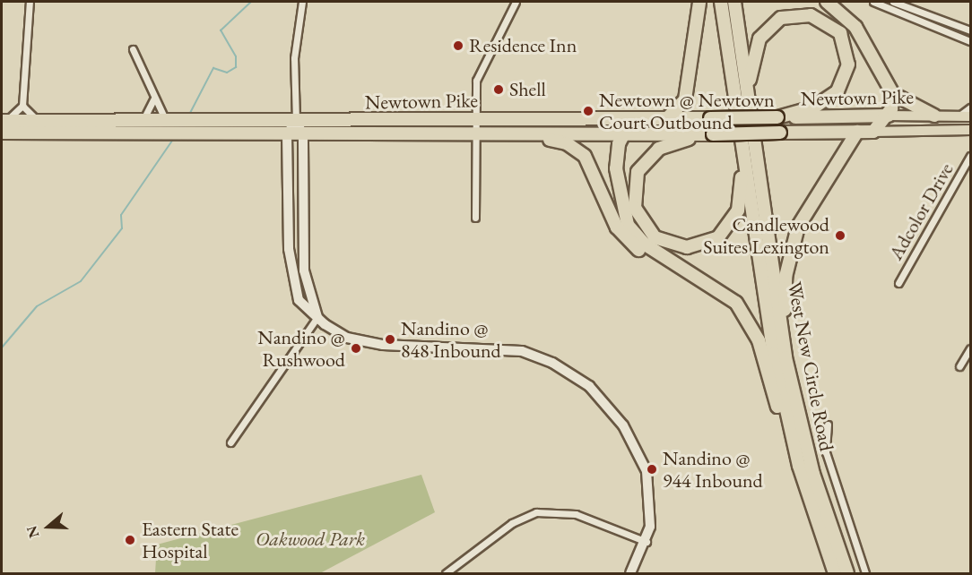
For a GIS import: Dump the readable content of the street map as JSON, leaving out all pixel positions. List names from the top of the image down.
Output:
{
  "streets": {
    "highway": ["Newtown Pike", "West New Circle Road"],
    "street": ["Adcolor Drive"]
  },
  "parks": ["Oakwood Park"],
  "places": [
    "Residence Inn",
    "Shell",
    "Newtown @ Newtown Court Outbound",
    "Candlewood Suites Lexington",
    "Nandino @ 848 Inbound",
    "Nandino @ Rushwood",
    "Nandino @ 944 Inbound",
    "Eastern State Hospital"
  ],
  "north": "left"
}
